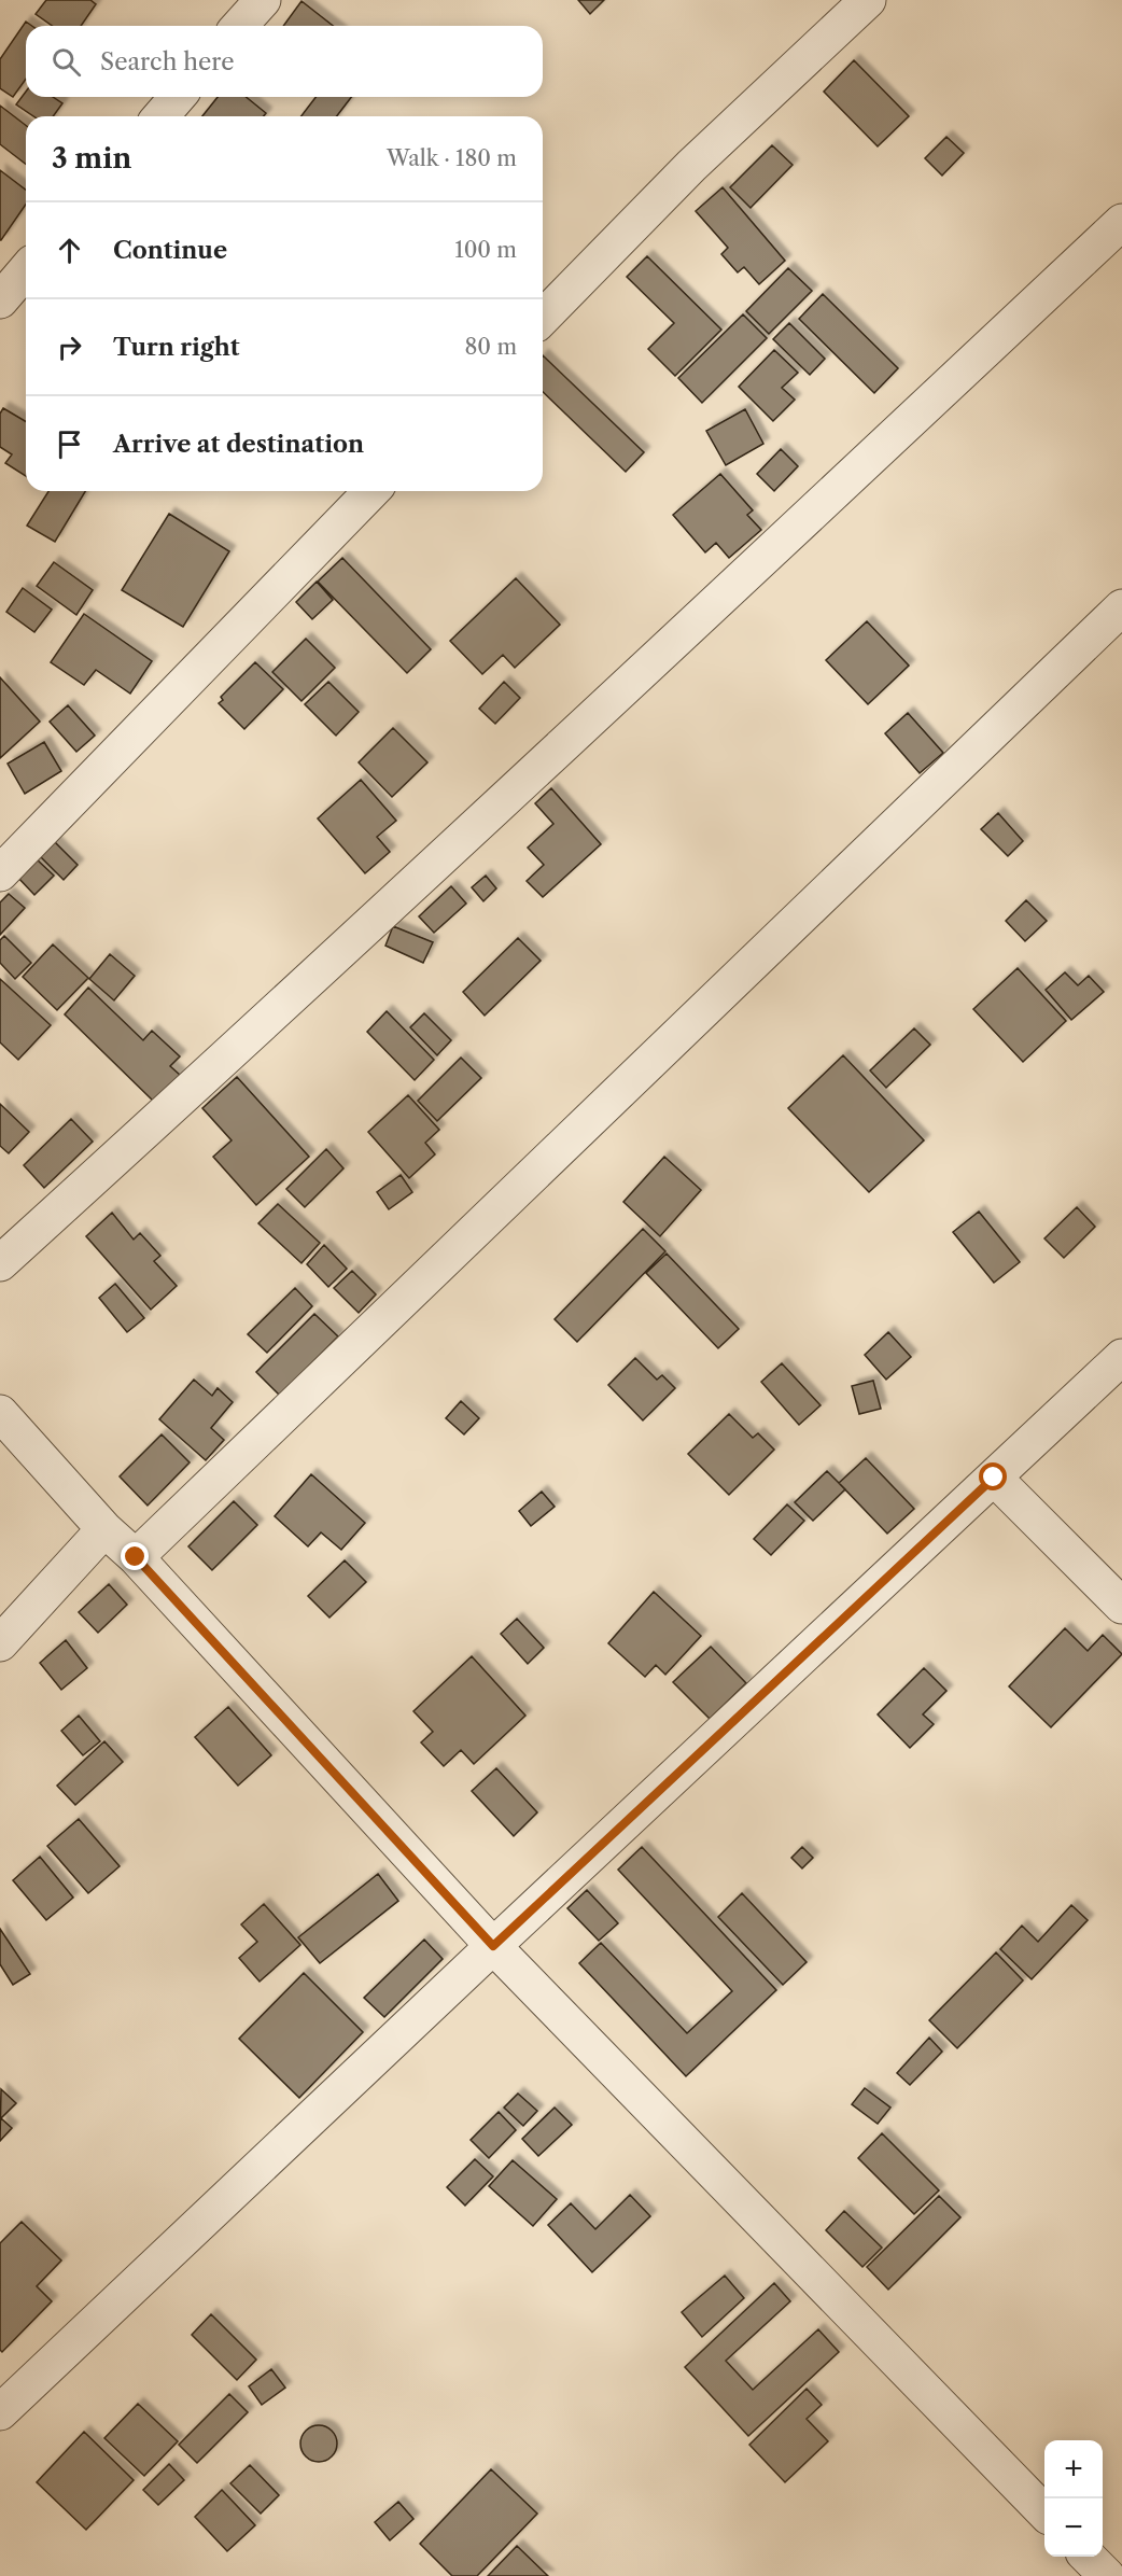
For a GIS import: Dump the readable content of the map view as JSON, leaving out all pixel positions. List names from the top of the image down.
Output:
{
  "page": {
    "search": "Search here",
    "heading": ["3 min", "Walk · 180 m"],
    "list": [
      ["Continue", "100 m"],
      ["Turn right", "80 m"],
      "Arrive at destination"
    ],
    "map_buttons": ["+", "−"]
  }
}
